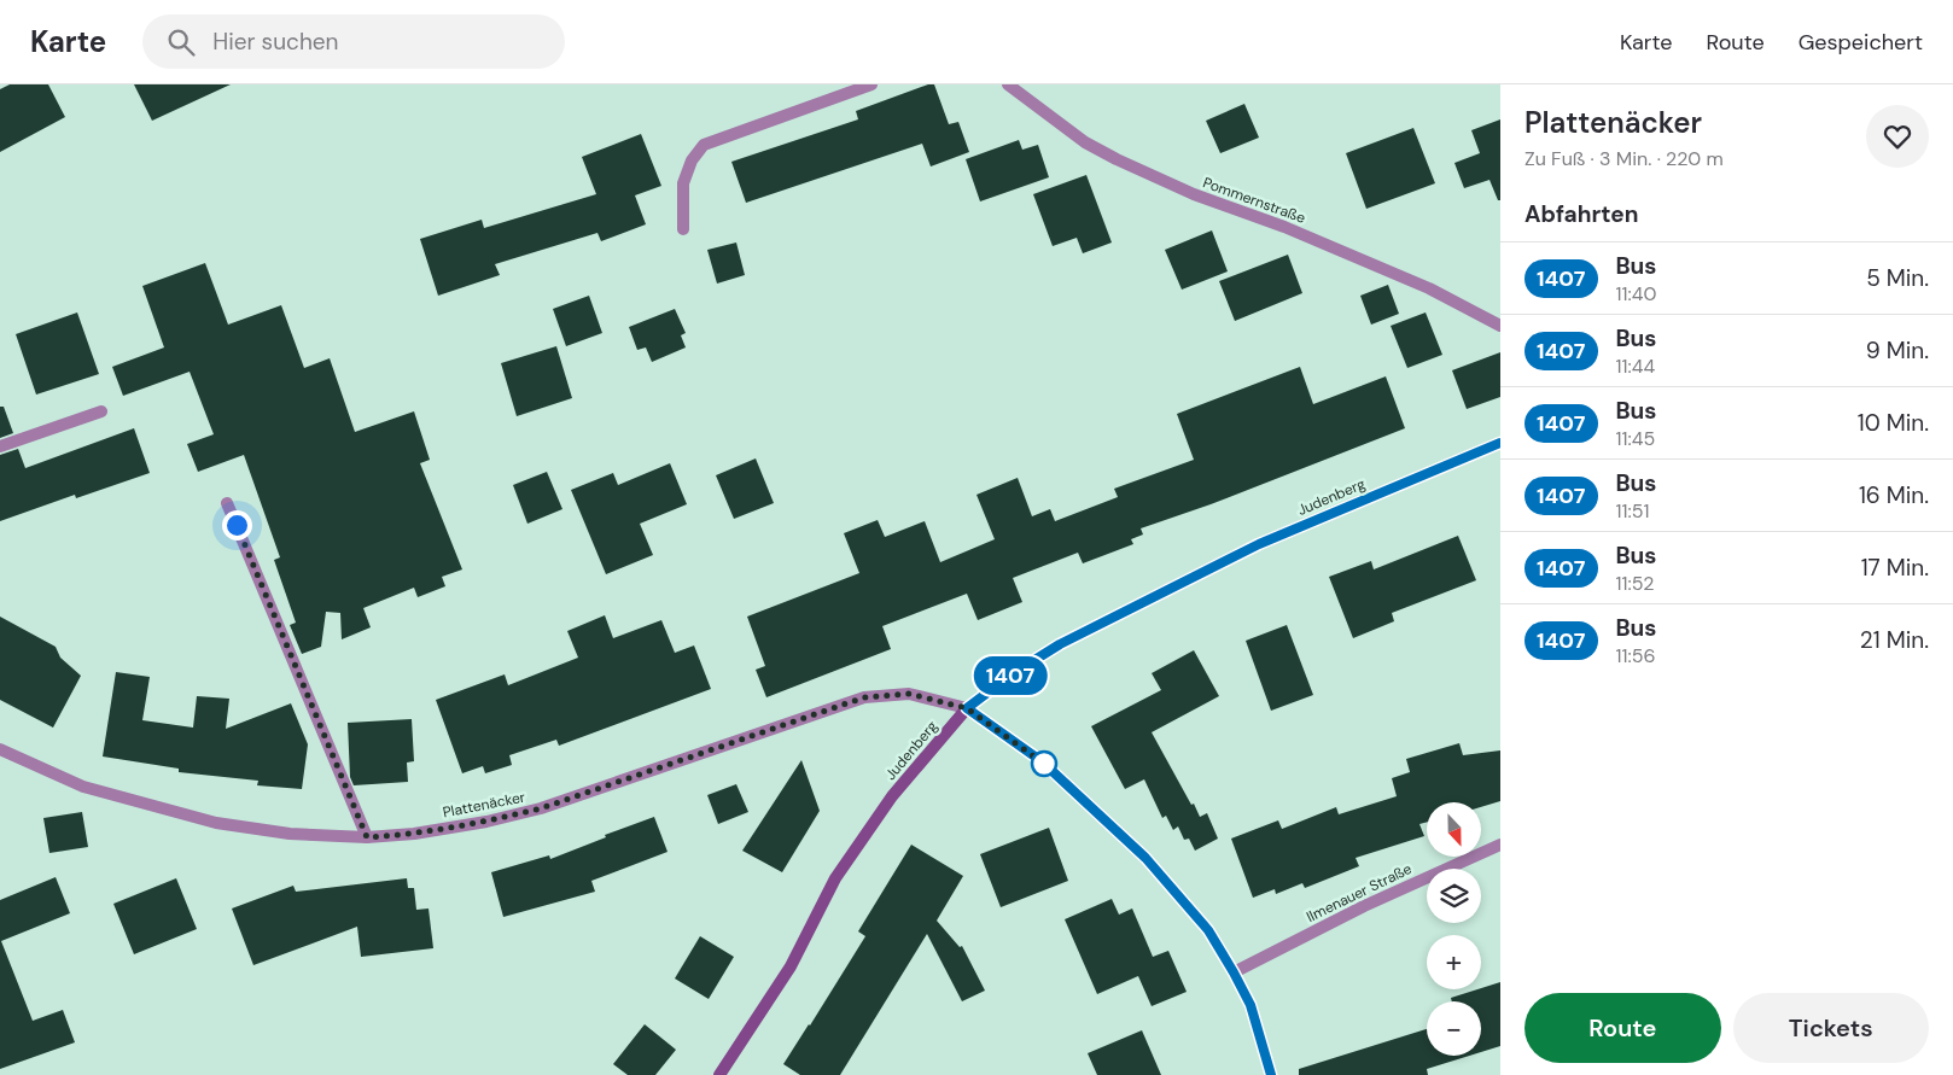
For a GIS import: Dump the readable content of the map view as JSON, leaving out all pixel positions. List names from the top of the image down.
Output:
{
  "streets": {
    "street": [
      "Pommernstraße",
      "Judenberg",
      "Plattenäcker",
      "Ilmenauer Straße"
    ]
  },
  "crossings": [
    ["Judenberg", "Plattenäcker"]
  ],
  "lines": ["bus line 1407"],
  "north": "bottom",
  "page": {
    "header": "Karte",
    "search": "Hier suchen",
    "nav": ["Karte", "Route", "Gespeichert"],
    "on_map": "1407",
    "heading": [
      ["Plattenäcker", "Zu Fuß · 3 Min. · 220 m"],
      "Abfahrten"
    ],
    "list": [
      {
        "mark": "1407",
        "name": "Bus",
        "note": "11:40",
        "value": "5 Min."
      },
      {
        "mark": "1407",
        "name": "Bus",
        "note": "11:44",
        "value": "9 Min."
      },
      {
        "mark": "1407",
        "name": "Bus",
        "note": "11:45",
        "value": "10 Min."
      },
      {
        "mark": "1407",
        "name": "Bus",
        "note": "11:51",
        "value": "16 Min."
      },
      {
        "mark": "1407",
        "name": "Bus",
        "note": "11:52",
        "value": "17 Min."
      },
      {
        "mark": "1407",
        "name": "Bus",
        "note": "11:56",
        "value": "21 Min."
      }
    ],
    "map_buttons": ["+", "−"],
    "buttons": ["Route", "Tickets"]
  }
}
